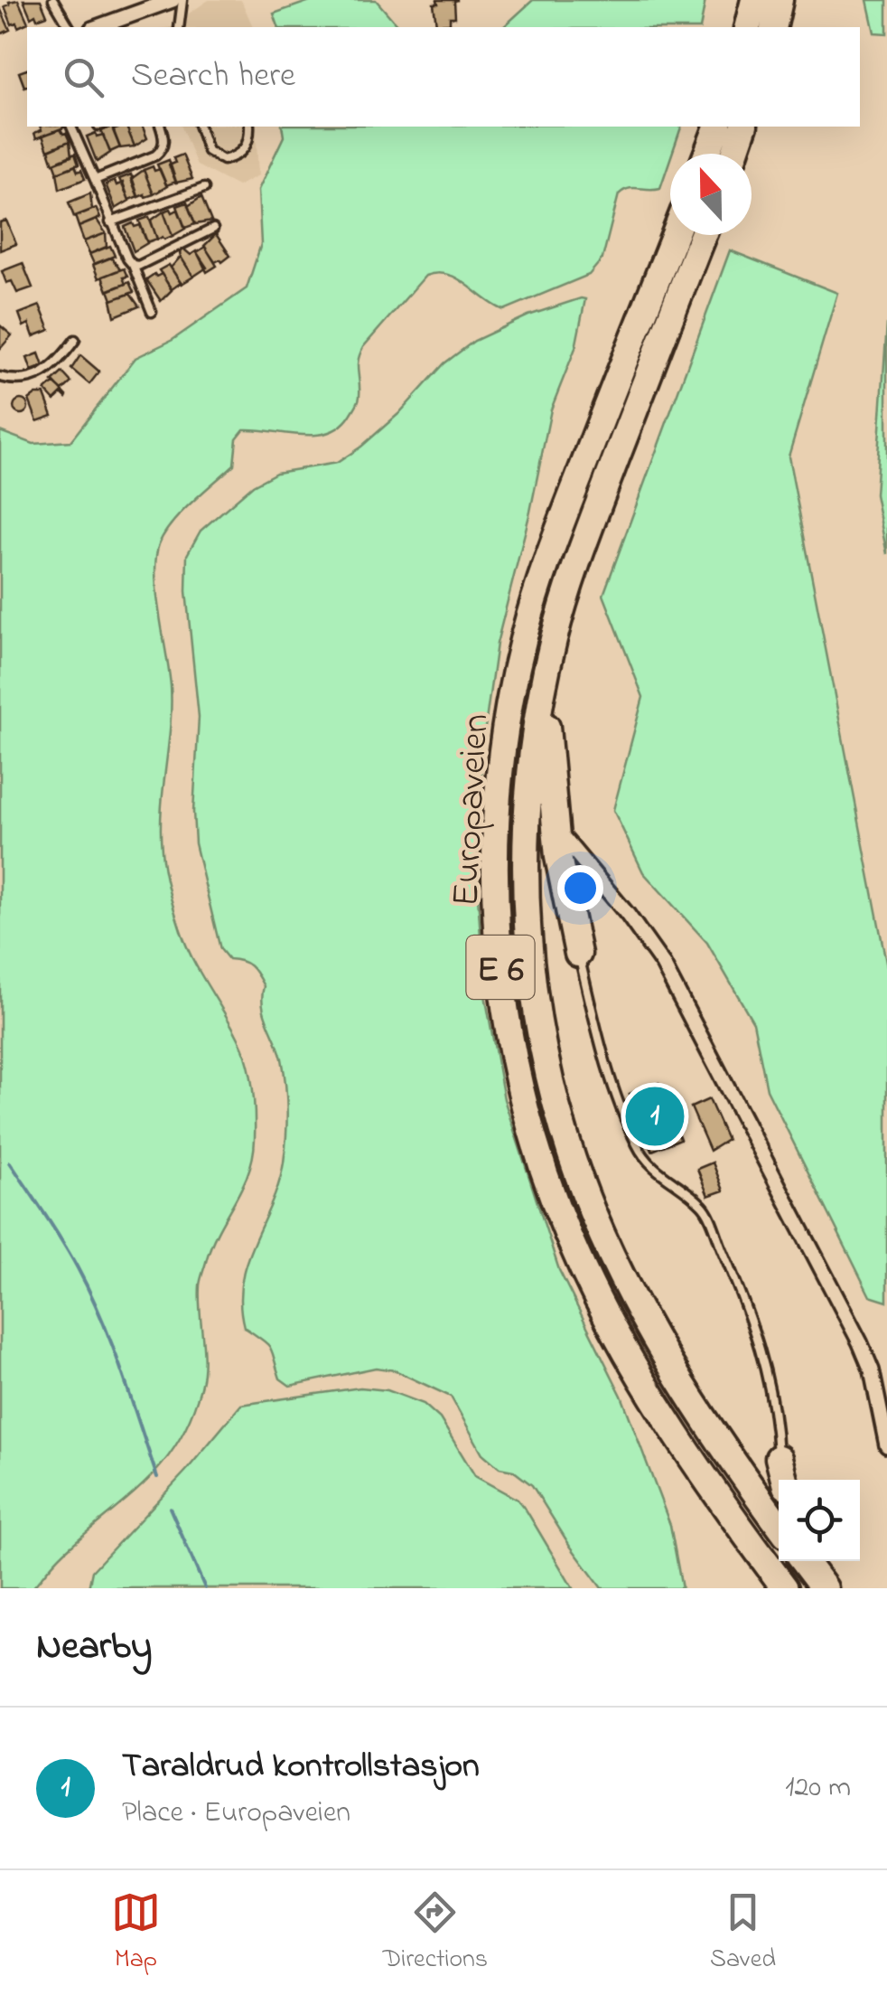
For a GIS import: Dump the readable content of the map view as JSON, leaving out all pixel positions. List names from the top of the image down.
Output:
{
  "streets": {
    "highway": ["Europaveien", "E 6"]
  },
  "crossings": [
    ["Europaveien", "E 6"]
  ],
  "north": "top",
  "page": {
    "search": "Search here",
    "pins": "1",
    "heading": "Nearby",
    "list": [
      {
        "mark": "1",
        "name": "Taraldrud kontrollstasjon",
        "note": "Place · Europaveien",
        "value": "120 m"
      }
    ],
    "nav": ["Map", "Directions", "Saved"]
  }
}
